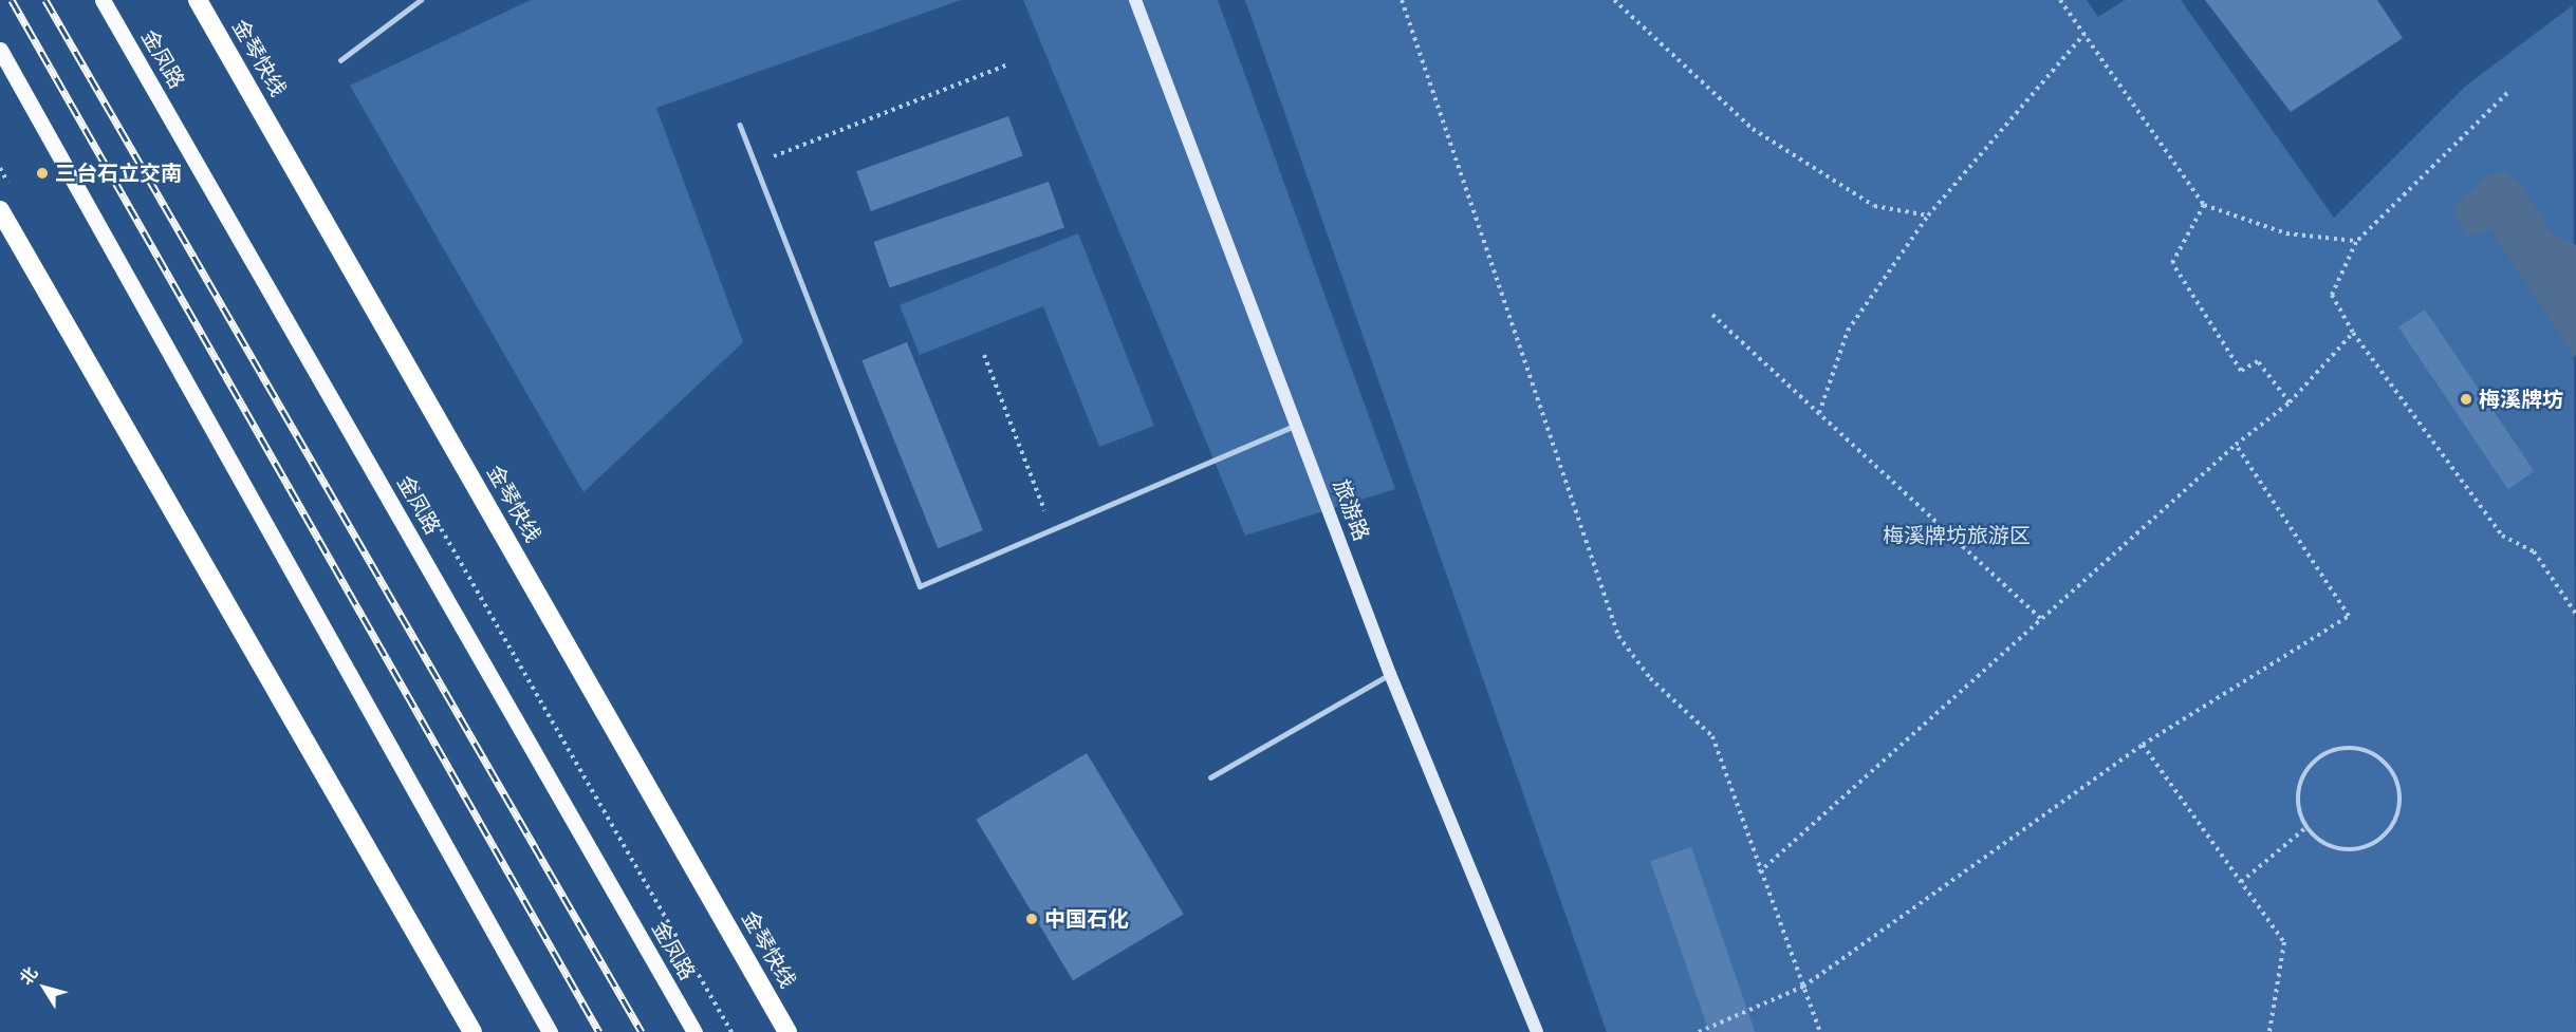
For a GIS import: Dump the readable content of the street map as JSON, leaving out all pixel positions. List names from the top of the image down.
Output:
{
  "streets": {
    "highway": ["金琴快线"],
    "main road": ["金凤路"],
    "street": ["旅游路"]
  },
  "parks": ["梅溪牌坊旅游区"],
  "places": ["三台石立交南", "梅溪牌坊", "中国石化"],
  "north": "top left"
}
